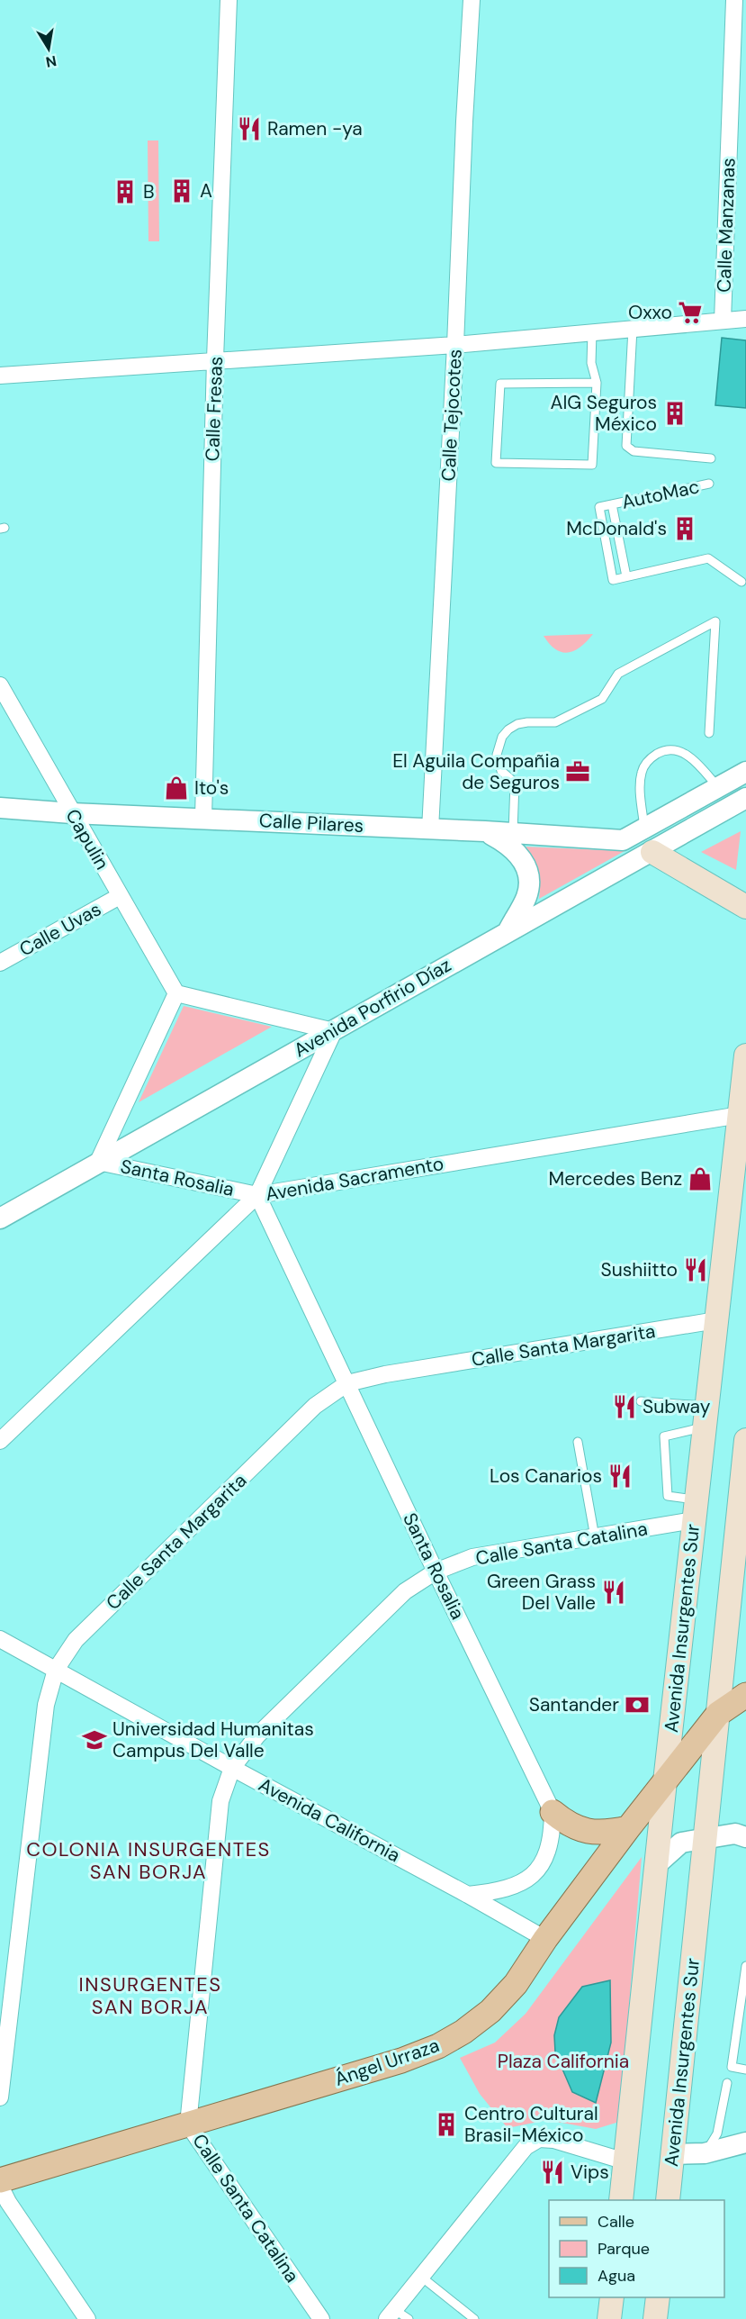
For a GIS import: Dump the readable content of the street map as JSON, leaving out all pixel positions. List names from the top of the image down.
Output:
{
  "streets": {
    "main road": ["Avenida Insurgentes Sur", "Ángel Urraza"],
    "street": [
      "Calle Manzanas",
      "Calle Fresas",
      "Calle Tejocotes",
      "Calle Pilares",
      "Capulin",
      "Calle Uvas",
      "Avenida Porfirio Díaz",
      "Santa Rosalia",
      "Avenida Sacramento",
      "Calle Santa Margarita",
      "Calle Santa Catalina",
      "Avenida California"
    ],
    "lane": ["AutoMac"]
  },
  "crossings": [
    ["Calle Fresas", "Calle Pilares"],
    ["Calle Tejocotes", "Calle Pilares"],
    ["Calle Pilares", "Capulin"],
    ["Capulin", "Calle Uvas"],
    ["Avenida Porfirio Díaz", "Santa Rosalia"],
    ["Santa Rosalia", "Avenida Sacramento"],
    ["Santa Rosalia", "Calle Santa Margarita"],
    ["Santa Rosalia", "Calle Santa Catalina"],
    ["Santa Rosalia", "Avenida California"],
    ["Avenida Sacramento", "Avenida Insurgentes Sur"],
    ["Calle Santa Margarita", "Avenida Insurgentes Sur"],
    ["Calle Santa Margarita", "Avenida California"],
    ["Calle Santa Catalina", "Avenida Insurgentes Sur"],
    ["Calle Santa Catalina", "Avenida California"],
    ["Calle Santa Catalina", "Ángel Urraza"],
    ["Avenida Insurgentes Sur", "Ángel Urraza"],
    ["Avenida California", "Ángel Urraza"]
  ],
  "districts": ["COLONIA INSURGENTES SAN BORJA", "INSURGENTES SAN BORJA"],
  "parks": ["Plaza California"],
  "places": {
    "restaurant": [
      "Ramen -ya",
      "Sushiitto",
      "Subway",
      "Los Canarios",
      "Green Grass Del Valle",
      "Vips"
    ],
    "building": [
      "A",
      "B",
      "AIG Seguros México",
      "McDonald's",
      "Centro Cultural Brasil-México"
    ],
    "supermarket": ["Oxxo"],
    "office": ["El Aguila Compañia de Seguros"],
    "shop": ["Ito's", "Mercedes Benz"],
    "bank": ["Santander"],
    "school or university": ["Universidad Humanitas Campus Del Valle"]
  },
  "legend": ["Calle", "Parque", "Agua"],
  "north": "bottom"
}
